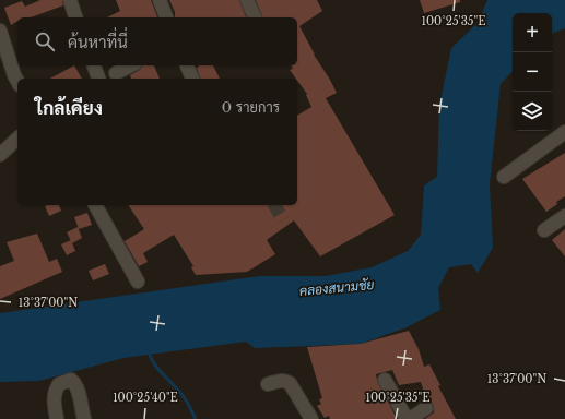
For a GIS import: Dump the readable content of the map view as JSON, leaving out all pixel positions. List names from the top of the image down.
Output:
{
  "water": ["คลองสนามชัย"],
  "page": {
    "map_buttons": ["+", "−"],
    "search": "ค้นหาที่นี่",
    "heading": ["ใกล้เคียง", "0 รายการ"]
  },
  "coordinates": ["100°25'35\"E", "13°37'00\"N", "100°25'40\"E"]
}
